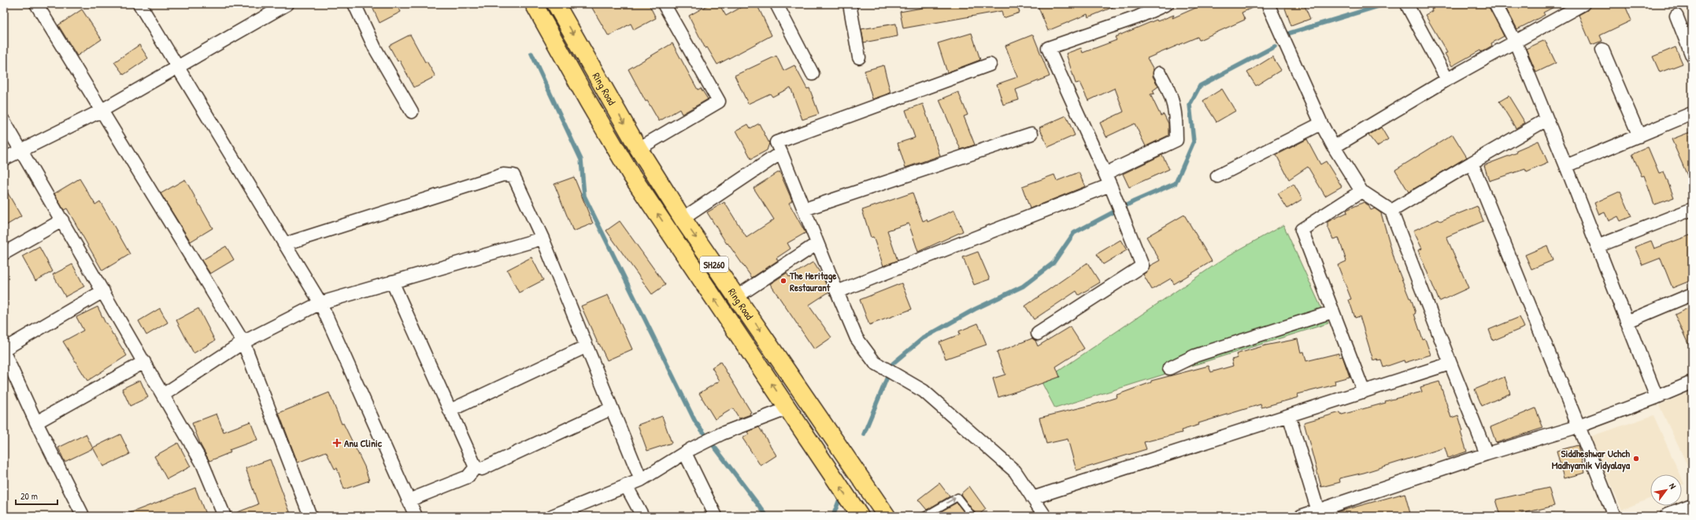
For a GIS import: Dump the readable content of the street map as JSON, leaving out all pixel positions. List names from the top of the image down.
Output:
{
  "streets": {
    "highway": ["Ring Road", "SH260"]
  },
  "places": {
    "other": ["The Heritage Restaurant", "Siddheshwar Uchch Madhyamik Vidyalaya"],
    "health": ["Anu Clinic"]
  },
  "scale_bar": "20 m",
  "north": "top right"
}
